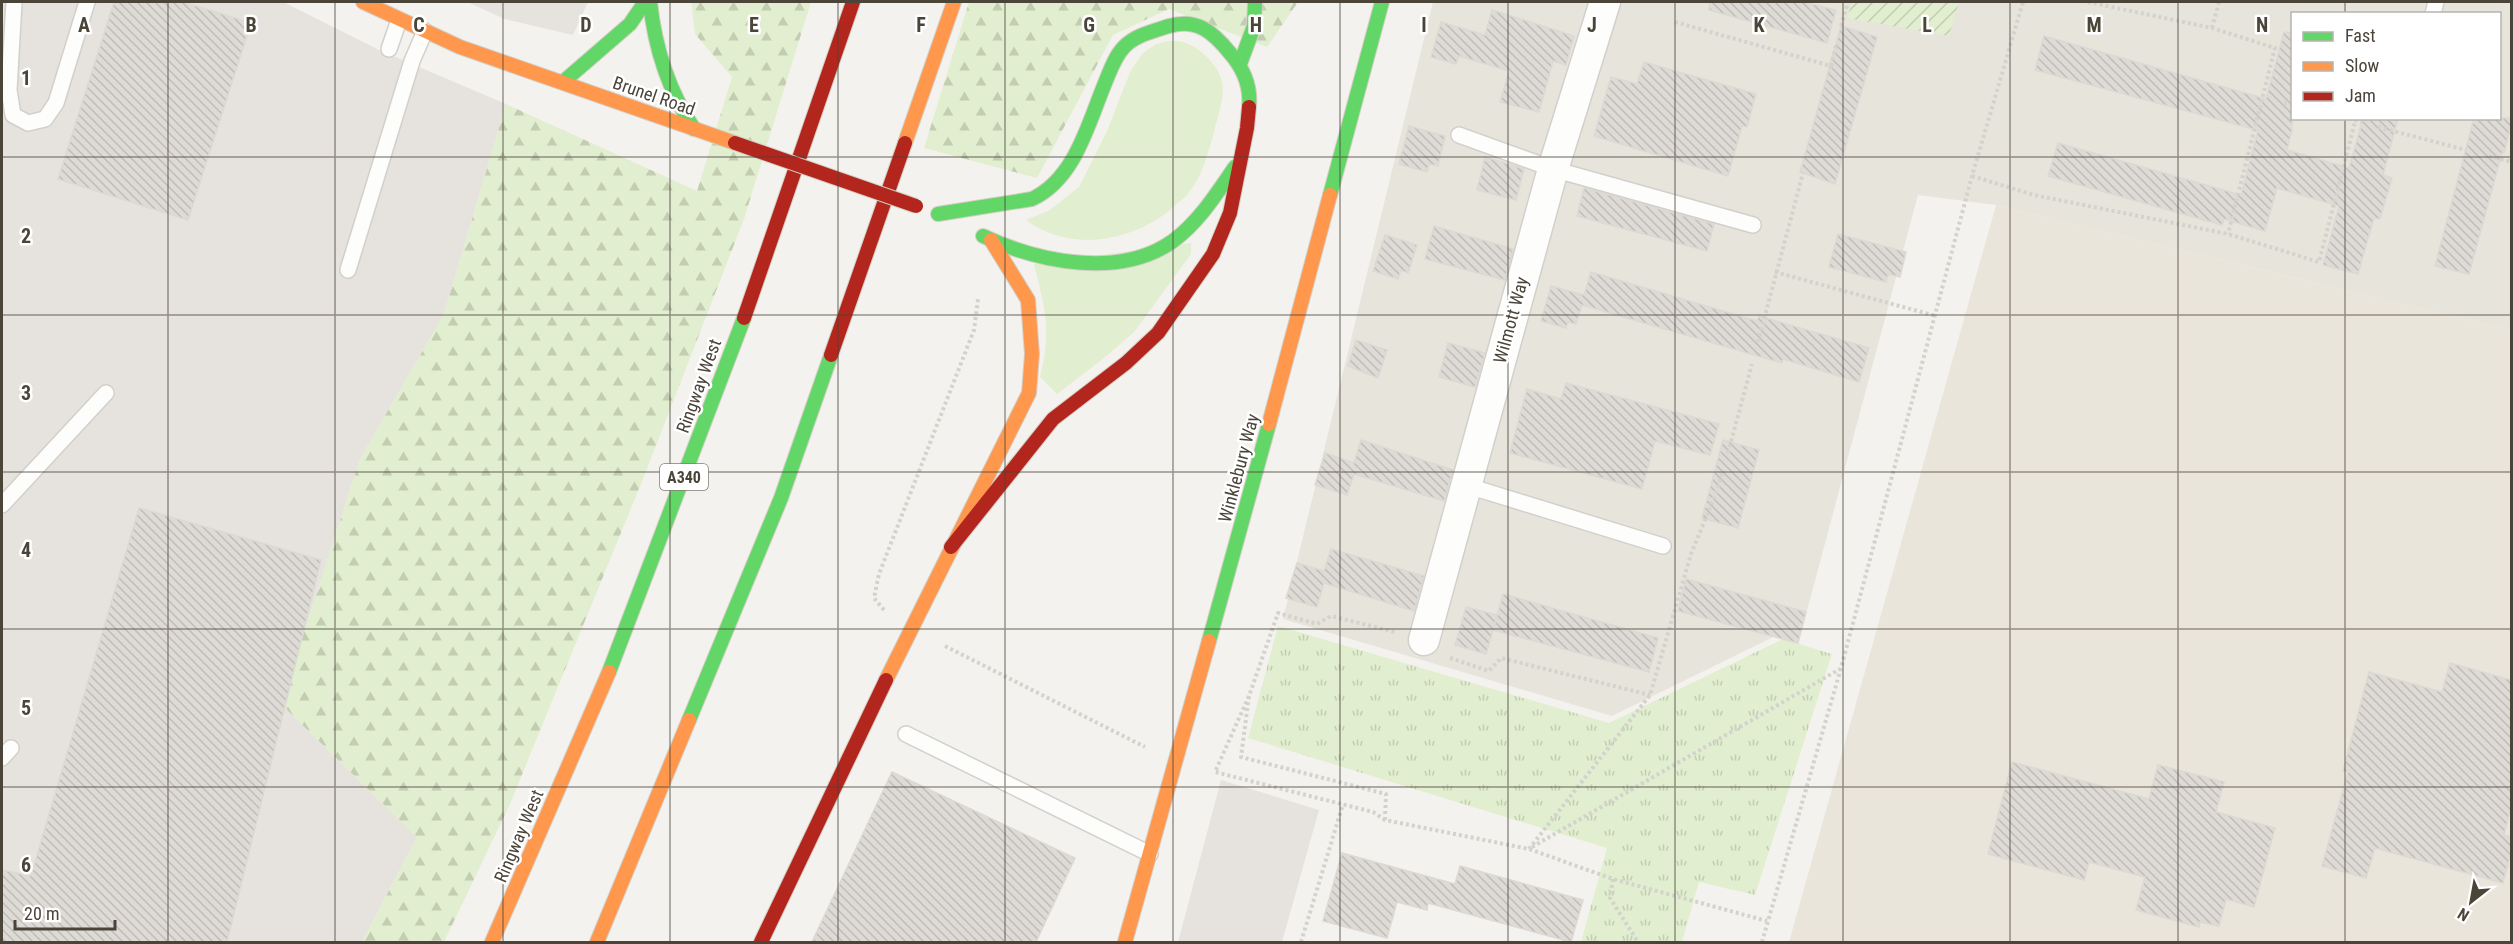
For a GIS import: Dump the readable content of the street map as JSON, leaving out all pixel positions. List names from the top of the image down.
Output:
{
  "streets": {
    "street": [
      "Brunel Road",
      "Wilmott Way",
      "Ringway West",
      "Winklebury Way",
      "A340"
    ]
  },
  "legend": ["Fast", "Slow", "Jam"],
  "scale_bar": "20 m",
  "north": "bottom left",
  "grid": {
    "columns": [
      "A",
      "B",
      "C",
      "D",
      "E",
      "F",
      "G",
      "H",
      "I",
      "J",
      "K",
      "L",
      "M",
      "N"
    ],
    "rows": [
      "1",
      "2",
      "3",
      "4",
      "5",
      "6"
    ]
  }
}
